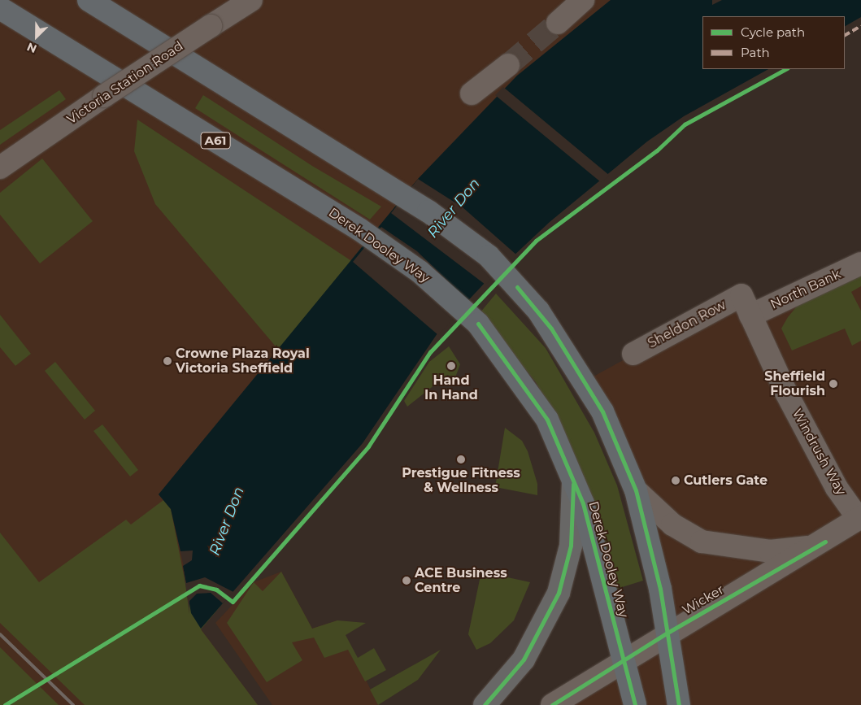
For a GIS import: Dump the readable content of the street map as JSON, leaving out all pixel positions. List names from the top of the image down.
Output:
{
  "streets": {
    "highway": ["A61", "Derek Dooley Way"],
    "street": [
      "Victoria Station Road",
      "North Bank",
      "Sheldon Row",
      "Windrush Way",
      "Wicker"
    ]
  },
  "crossings": [
    ["Derek Dooley Way", "Wicker"],
    ["North Bank", "Windrush Way"],
    ["Sheldon Row", "Windrush Way"],
    ["Windrush Way", "Wicker"]
  ],
  "water": ["River Don"],
  "places": [
    "Crowne Plaza Royal Victoria Sheffield",
    "Hand In Hand",
    "Sheffield Flourish",
    "Prestigue Fitness & Wellness",
    "Cutlers Gate",
    "ACE Business Centre"
  ],
  "legend": ["Cycle path", "Path"],
  "north": "bottom left"
}
